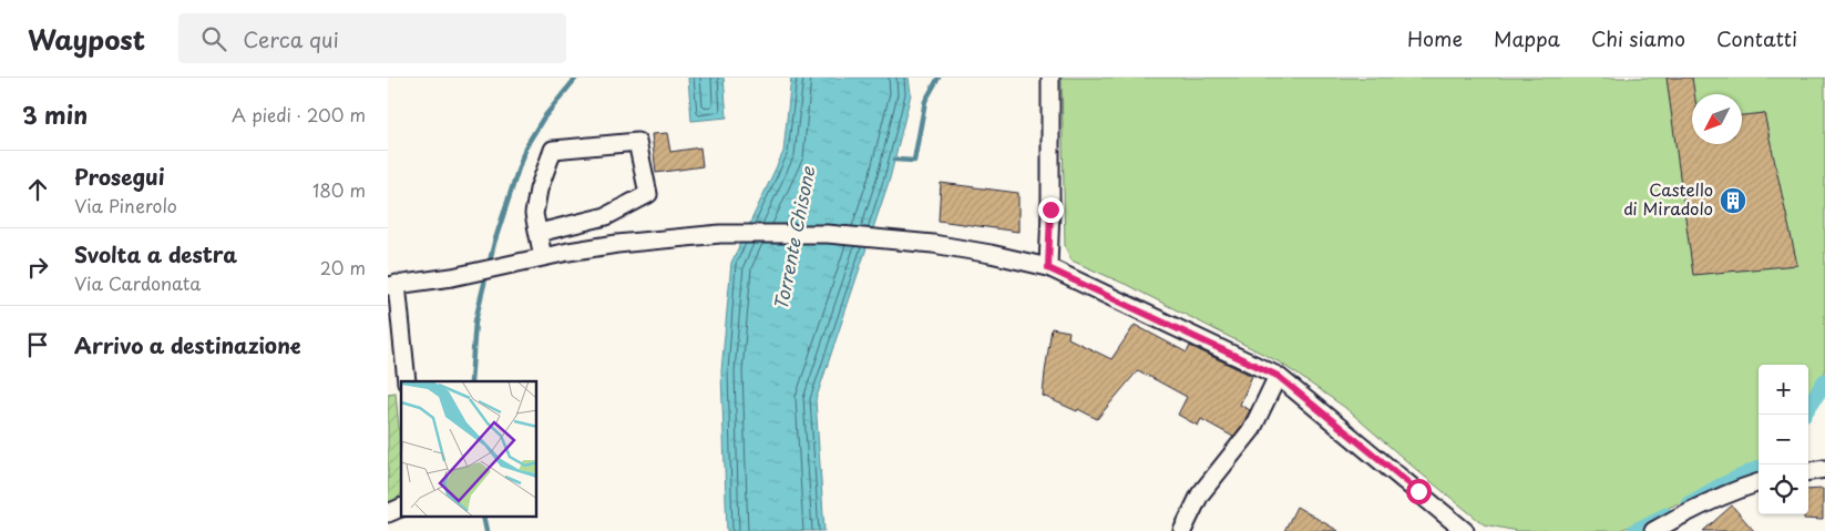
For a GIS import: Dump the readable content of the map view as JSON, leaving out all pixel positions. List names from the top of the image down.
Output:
{
  "water": ["Torrente Chisone"],
  "places": {
    "building": ["Castello di Miradolo"]
  },
  "north": "bottom left",
  "page": {
    "header": "Waypost",
    "search": "Cerca qui",
    "nav": [
      "Home",
      "Mappa",
      "Chi siamo",
      "Contatti"
    ],
    "heading": ["3 min", "A piedi · 200 m"],
    "list": [
      ["Prosegui", "Via Pinerolo", "180 m"],
      ["Svolta a destra", "Via Cardonata", "20 m"],
      "Arrivo a destinazione"
    ],
    "map_buttons": ["+", "−"]
  }
}
